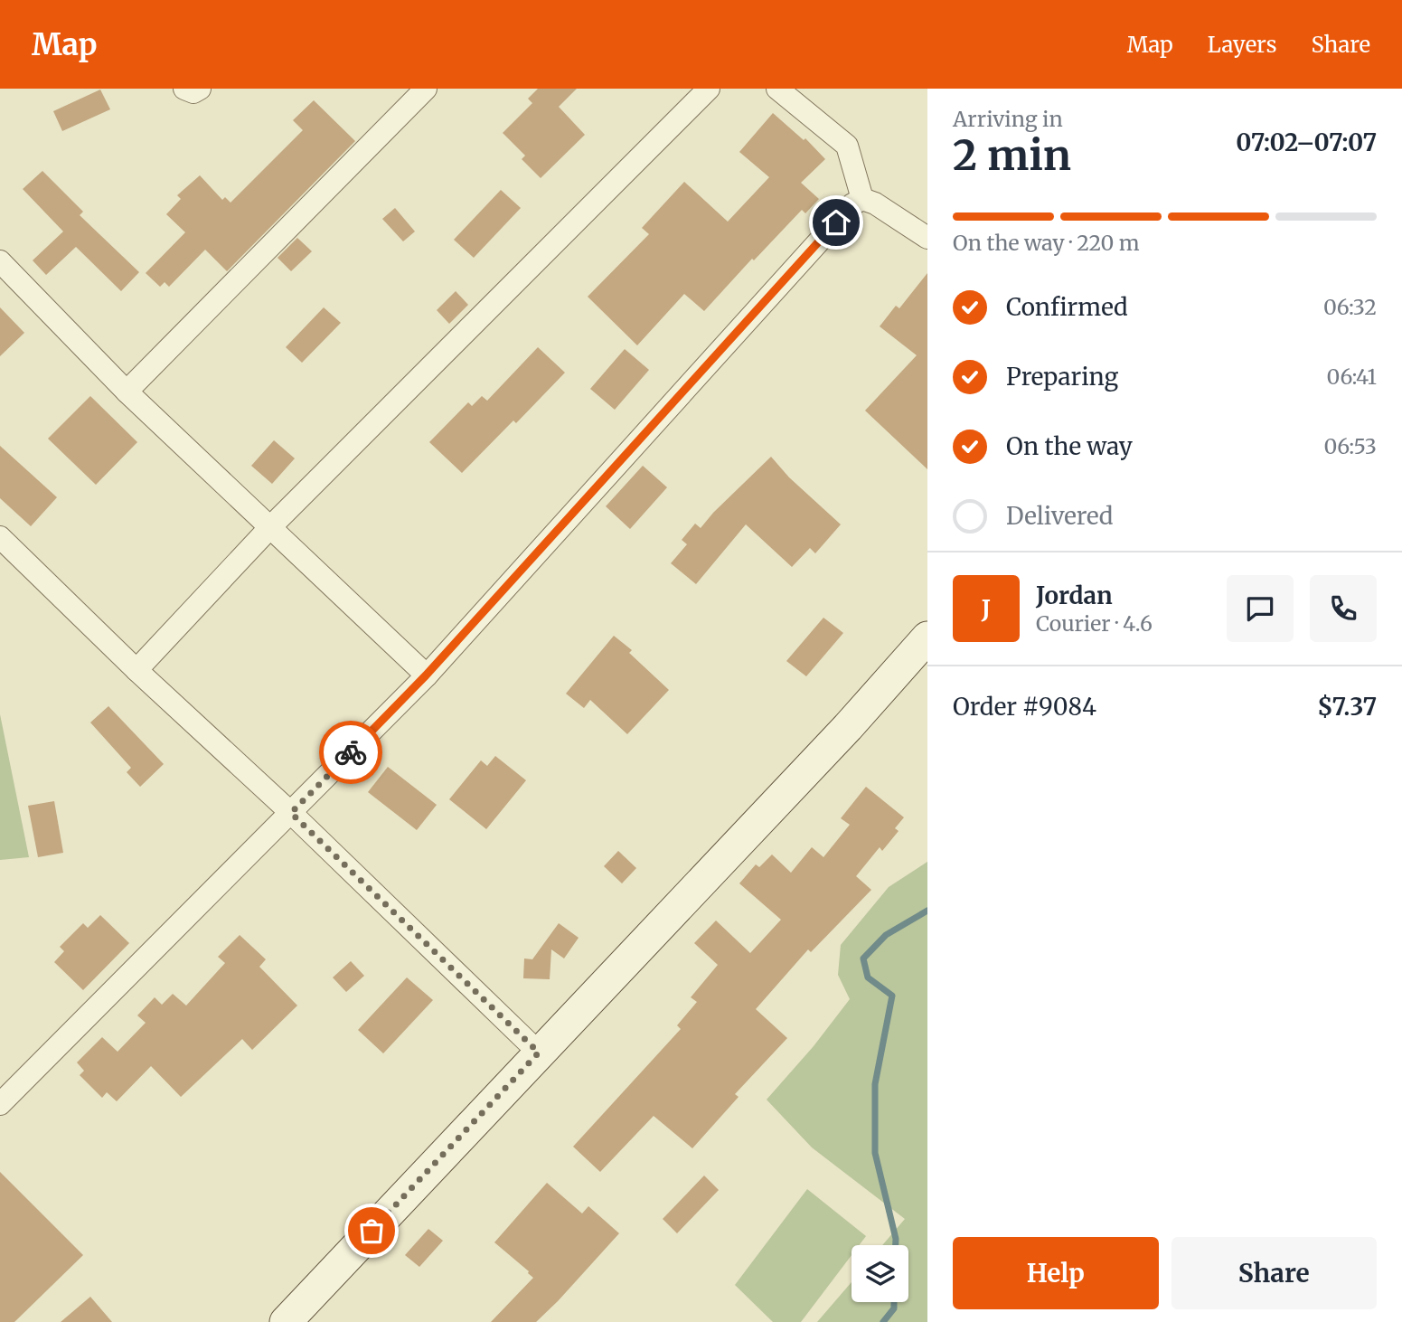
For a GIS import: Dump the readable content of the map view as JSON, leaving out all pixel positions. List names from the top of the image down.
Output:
{
  "page": {
    "header": "Map",
    "nav": ["Map", "Layers", "Share"],
    "heading": ["2 min", "Arriving in", "07:02–07:07"],
    "panel": [
      "Jordan",
      "Courier · 4.6",
      "Order #9084",
      "$7.37"
    ],
    "bar": "On the way · 220 m",
    "list": [
      ["Confirmed", "06:32"],
      ["Preparing", "06:41"],
      ["On the way", "06:53"],
      "Delivered"
    ],
    "round": "J",
    "buttons": ["Help", "Share"]
  }
}
